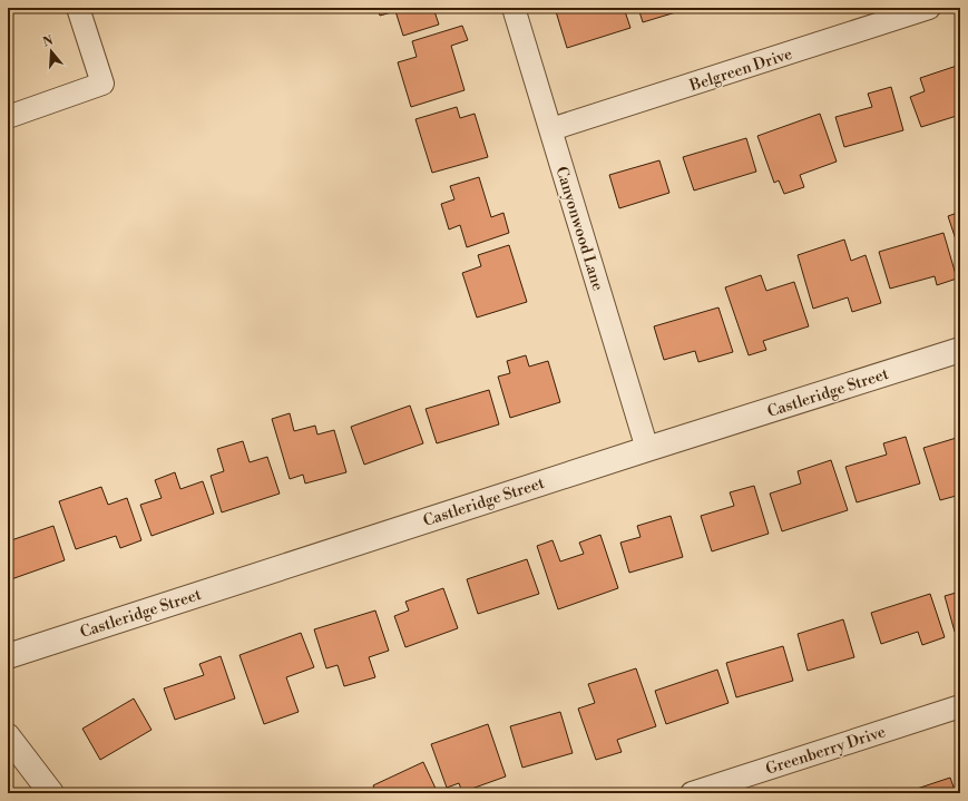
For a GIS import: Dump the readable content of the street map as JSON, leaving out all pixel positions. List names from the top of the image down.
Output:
{
  "streets": {
    "street": [
      "Belgreen Drive",
      "Canyonwood Lane",
      "Castleridge Street",
      "Greenberry Drive"
    ]
  },
  "crossings": [
    ["Belgreen Drive", "Canyonwood Lane"],
    ["Canyonwood Lane", "Castleridge Street"]
  ],
  "north": "top"
}
